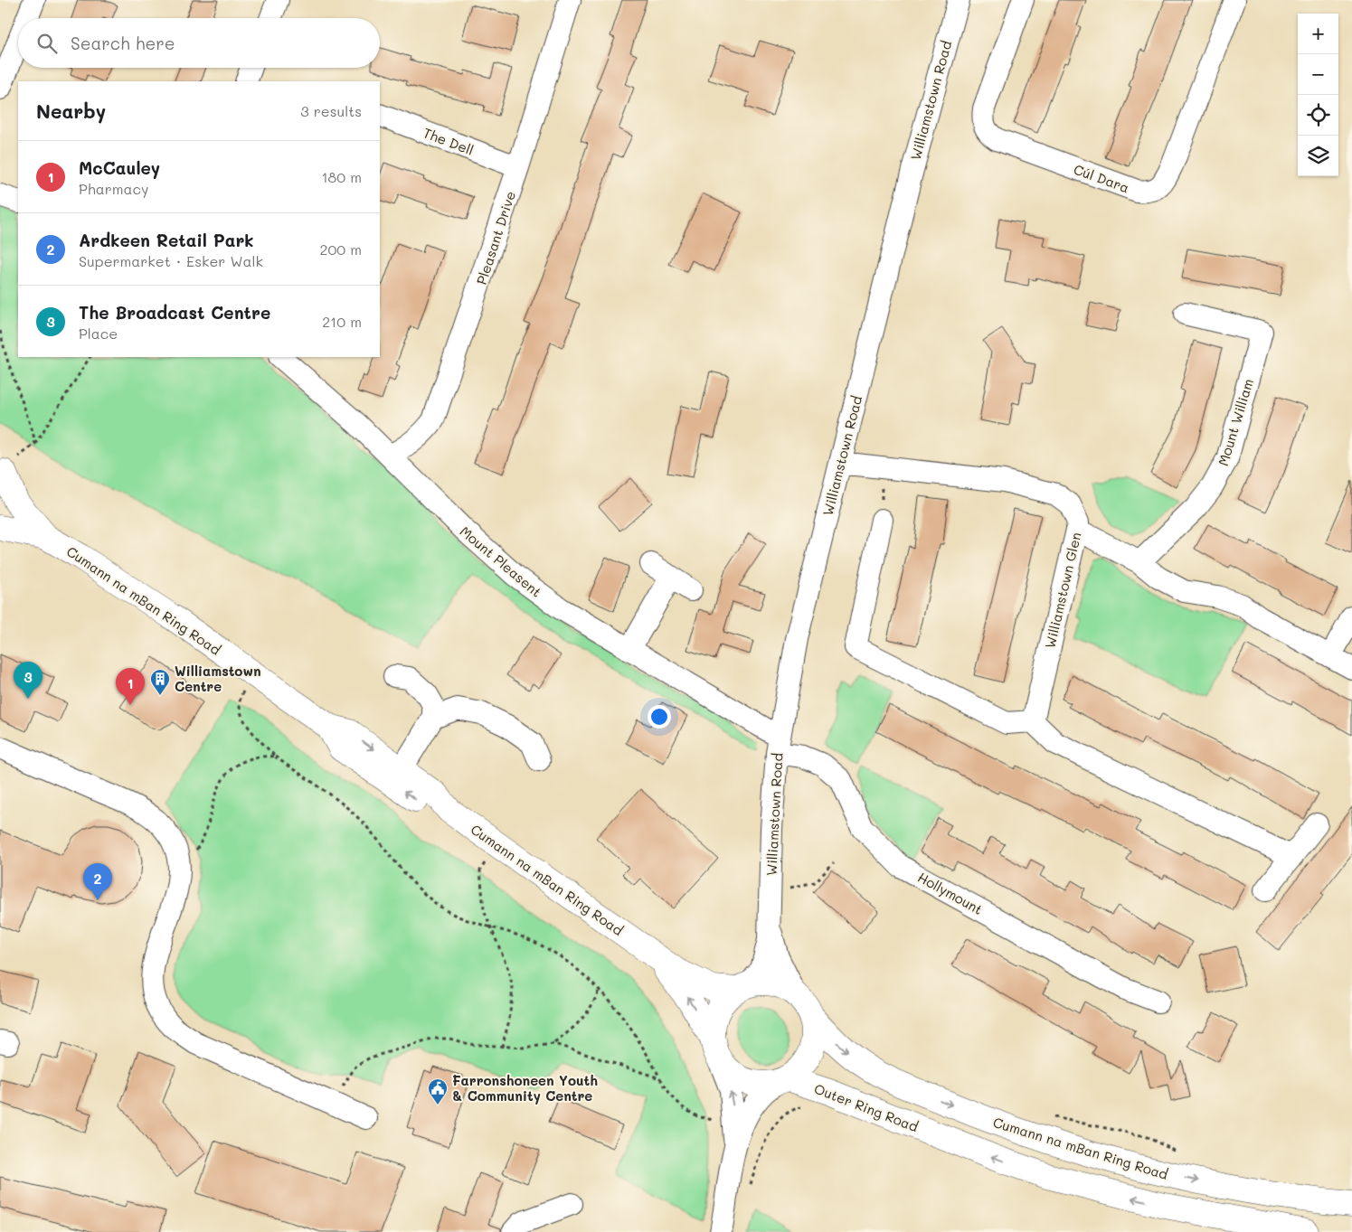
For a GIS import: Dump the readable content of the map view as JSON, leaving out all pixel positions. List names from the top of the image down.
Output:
{
  "streets": {
    "main road": ["Cumann na mBan Ring Road", "Outer Ring Road"],
    "street": [
      "Williamstown Road",
      "The Dell",
      "Cúl Dara",
      "Pleasant Drive",
      "Mount William",
      "Mount Pleasent",
      "Williamstown Glen",
      "Hollymount"
    ]
  },
  "crossings": [
    ["Williamstown Road", "Mount Pleasent"],
    ["Williamstown Road", "Williamstown Glen"],
    ["Williamstown Road", "Cumann na mBan Ring Road"],
    ["Williamstown Road", "Hollymount"],
    ["Williamstown Road", "Outer Ring Road"],
    ["The Dell", "Pleasant Drive"],
    ["Pleasant Drive", "Mount Pleasent"],
    ["Mount Pleasent", "Hollymount"],
    ["Cumann na mBan Ring Road", "Outer Ring Road"]
  ],
  "one_way": ["Outer Ring Road"],
  "places": {
    "building": ["Williamstown Centre"],
    "public building": ["Farronshoneen Youth & Community Centre"]
  },
  "page": {
    "map_buttons": ["+", "−"],
    "search": "Search here",
    "heading": ["Nearby", "3 results"],
    "list": [
      {
        "mark": "1",
        "name": "McCauley",
        "note": "Pharmacy",
        "value": "180 m"
      },
      {
        "mark": "2",
        "name": "Ardkeen Retail Park",
        "note": "Supermarket · Esker Walk",
        "value": "200 m"
      },
      {
        "mark": "3",
        "name": "The Broadcast Centre",
        "note": "Place",
        "value": "210 m"
      }
    ],
    "pins": ["3", "1", "2"]
  }
}
